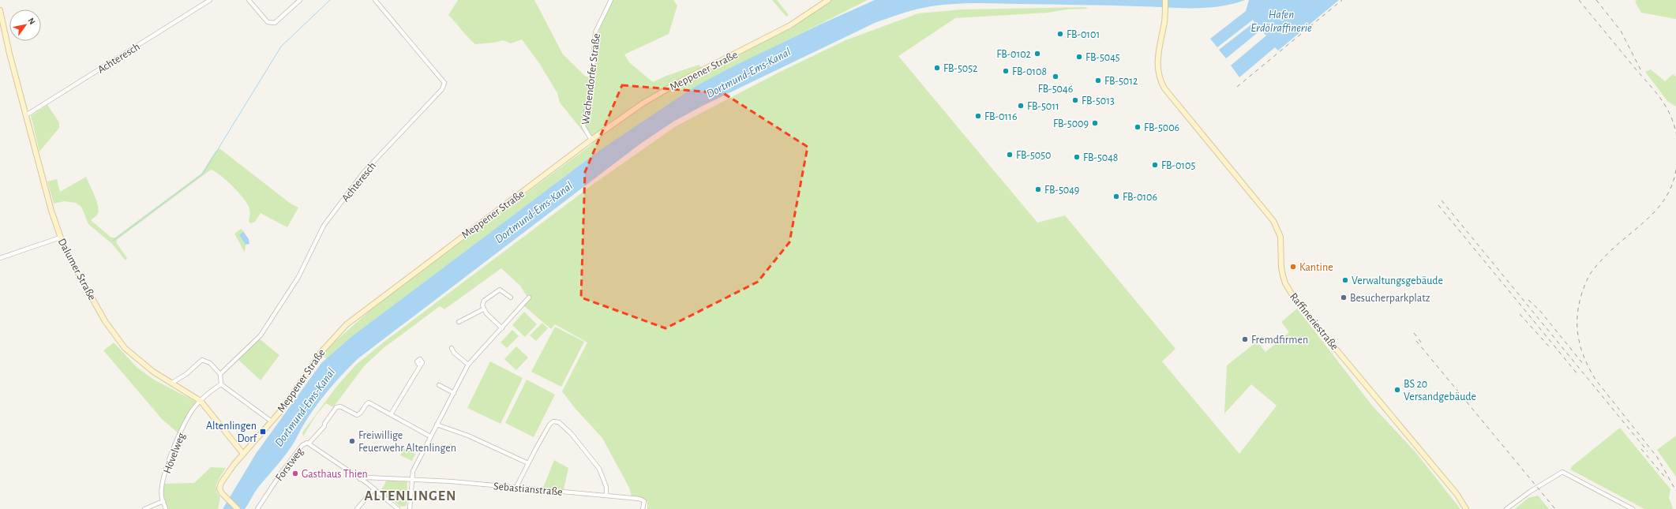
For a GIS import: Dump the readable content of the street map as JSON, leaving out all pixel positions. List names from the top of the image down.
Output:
{
  "streets": {
    "main road": ["Meppener Straße", "Dalumer Straße", "Raffineriestraße"],
    "street": [
      "Achteresch",
      "Wachendorfer Straße",
      "Hövelweg",
      "Forstweg",
      "Sebastianstraße"
    ]
  },
  "crossings": [
    ["Achteresch", "Dalumer Straße"],
    ["Meppener Straße", "Wachendorfer Straße"],
    ["Meppener Straße", "Dalumer Straße"],
    ["Dalumer Straße", "Hövelweg"]
  ],
  "districts": ["ALTENLINGEN"],
  "water": ["Hafen Erdölraffinerie", "Dortmund-Ems-Kanal"],
  "places": {
    "other": [
      "FB-0101",
      "FB-0102",
      "FB-5045",
      "FB-5052",
      "FB-0108",
      "FB-5046",
      "FB-5012",
      "FB-5013",
      "FB-5011",
      "FB-0116",
      "FB-5009",
      "FB-5006",
      "FB-5050",
      "FB-5048",
      "FB-0105",
      "FB-5049",
      "FB-0106",
      "Kantine",
      "Verwaltungsgebäude",
      "Besucherparkplatz",
      "Fremdfirmen",
      "BS 20 Versandgebäude",
      "Freiwillige Feuerwehr Altenlingen",
      "Gasthaus Thien"
    ],
    "transit": ["Altenlingen Dorf"]
  },
  "north": "top right"
}
